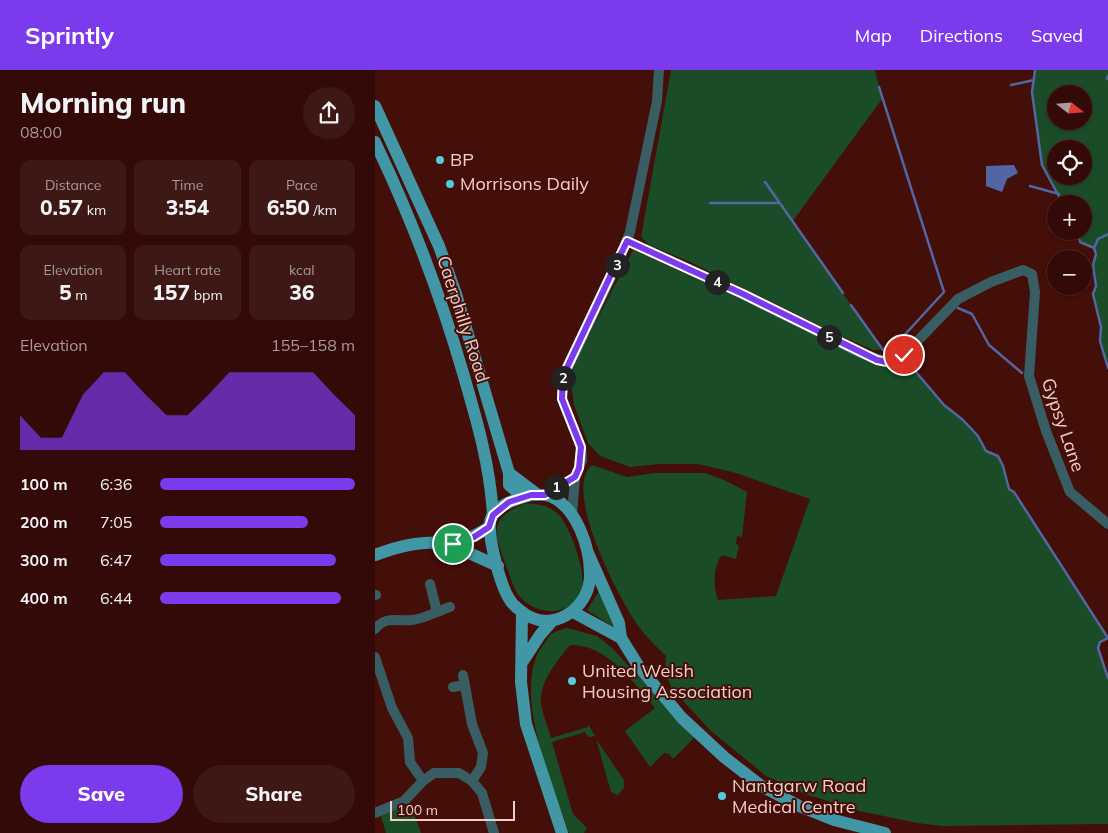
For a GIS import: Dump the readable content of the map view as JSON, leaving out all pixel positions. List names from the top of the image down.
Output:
{
  "streets": {
    "main road": ["Caerphilly Road"],
    "street": ["Gypsy Lane"]
  },
  "places": [
    "BP",
    "Morrisons Daily",
    "United Welsh Housing Association",
    "Nantgarw Road Medical Centre"
  ],
  "scale_bar": "100 m",
  "north": "right",
  "page": {
    "header": "Sprintly",
    "nav": ["Map", "Directions", "Saved"],
    "heading": ["Morning run", "08:00"],
    "map_buttons": ["+", "−"],
    "stats": [
      ["Distance", "0.57 km"],
      ["Time", "3:54"],
      ["Pace", "6:50 /km"],
      ["Elevation", "5 m"],
      ["Heart rate", "157 bpm"],
      ["kcal", "36"]
    ],
    "pins": [
      "3",
      "4",
      "5",
      "2",
      "1"
    ],
    "chart": ["Elevation", "155–158 m"],
    "list": [
      {
        "name": "100 m",
        "note": "6:36"
      },
      {
        "name": "200 m",
        "note": "7:05"
      },
      {
        "name": "300 m",
        "note": "6:47"
      },
      {
        "name": "400 m",
        "note": "6:44"
      }
    ],
    "buttons": ["Save", "Share"],
    "scale": "100 m"
  }
}
